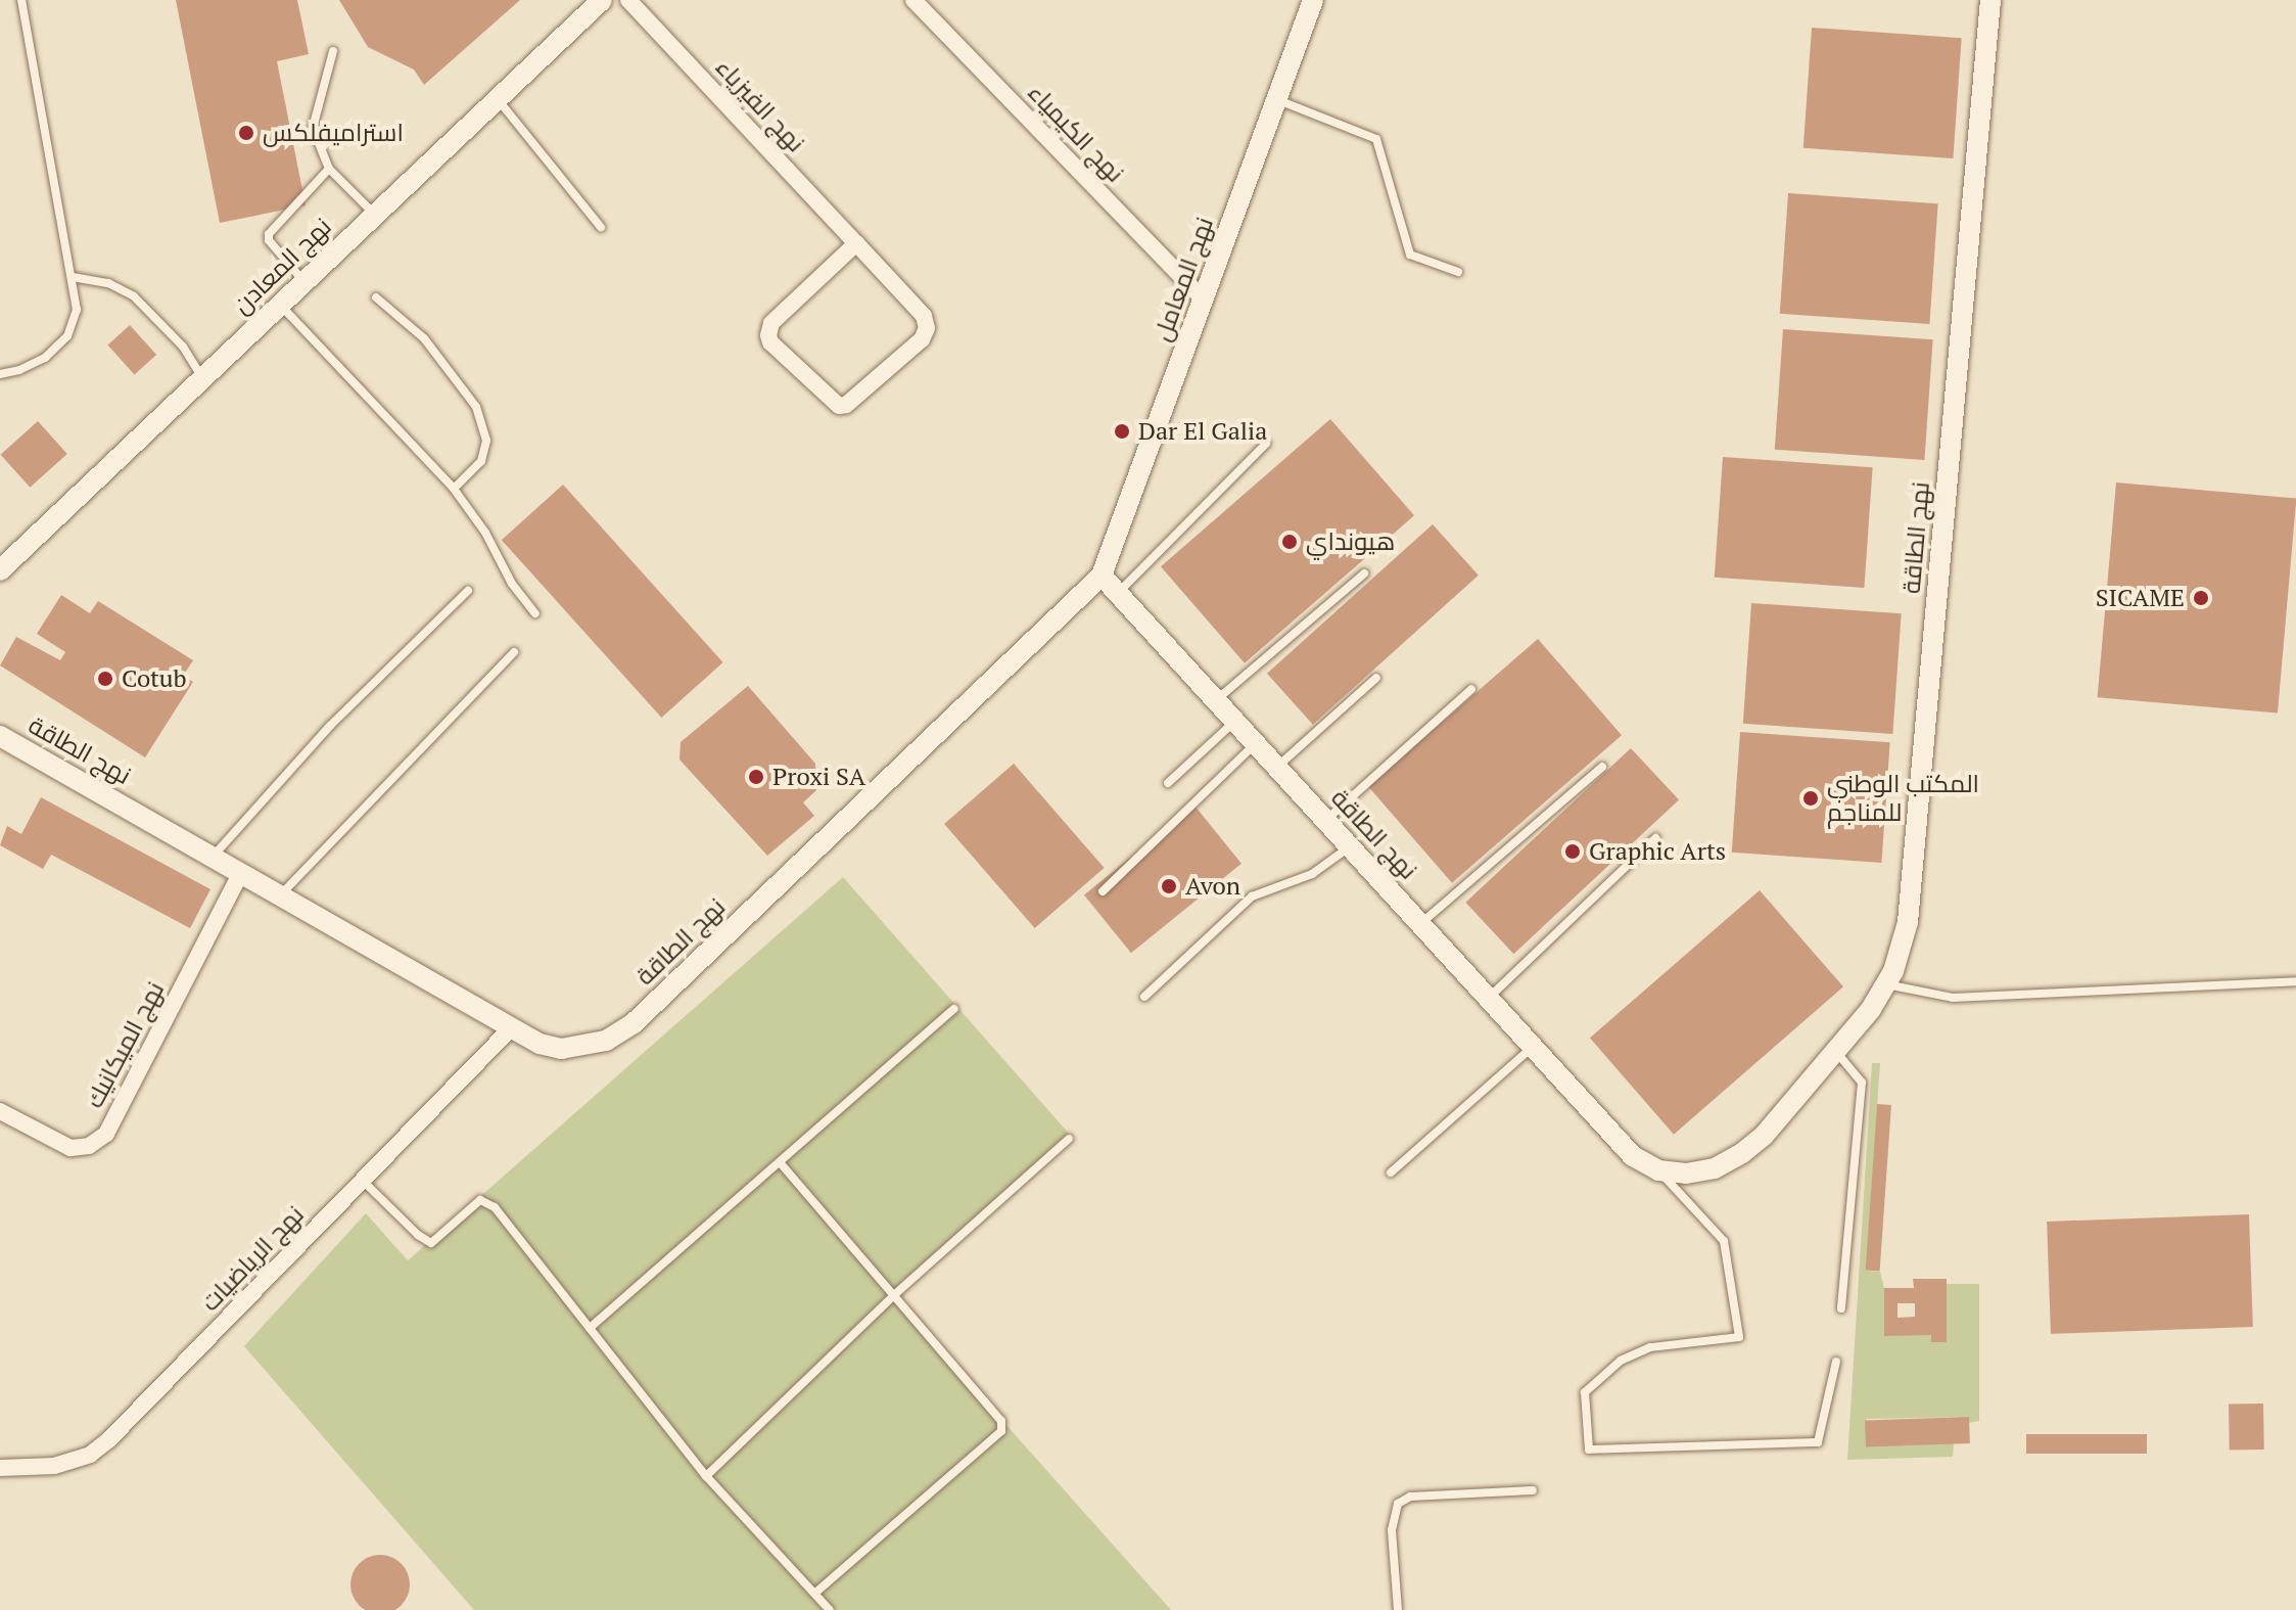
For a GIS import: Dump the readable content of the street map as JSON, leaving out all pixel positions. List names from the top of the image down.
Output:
{
  "streets": {
    "street": [
      "نهج الفيزياء",
      "نهج الكيمياء",
      "نهج المعادن",
      "نهج المعامل",
      "نهج الطاقة",
      "نهج الميكانيك",
      "نهج الرياضيات"
    ]
  },
  "crossings": [
    ["نهج الكيمياء", "نهج المعامل"],
    ["نهج المعامل", "نهج الطاقة"],
    ["نهج الطاقة", "نهج الميكانيك"],
    ["نهج الطاقة", "نهج الرياضيات"]
  ],
  "places": [
    "استراميفلكس",
    "Dar El Galia",
    "هيونداي",
    "SICAME",
    "Cotub",
    "Proxi SA",
    "المكتب الوطني للمناجم",
    "Graphic Arts",
    "Avon"
  ]
}
